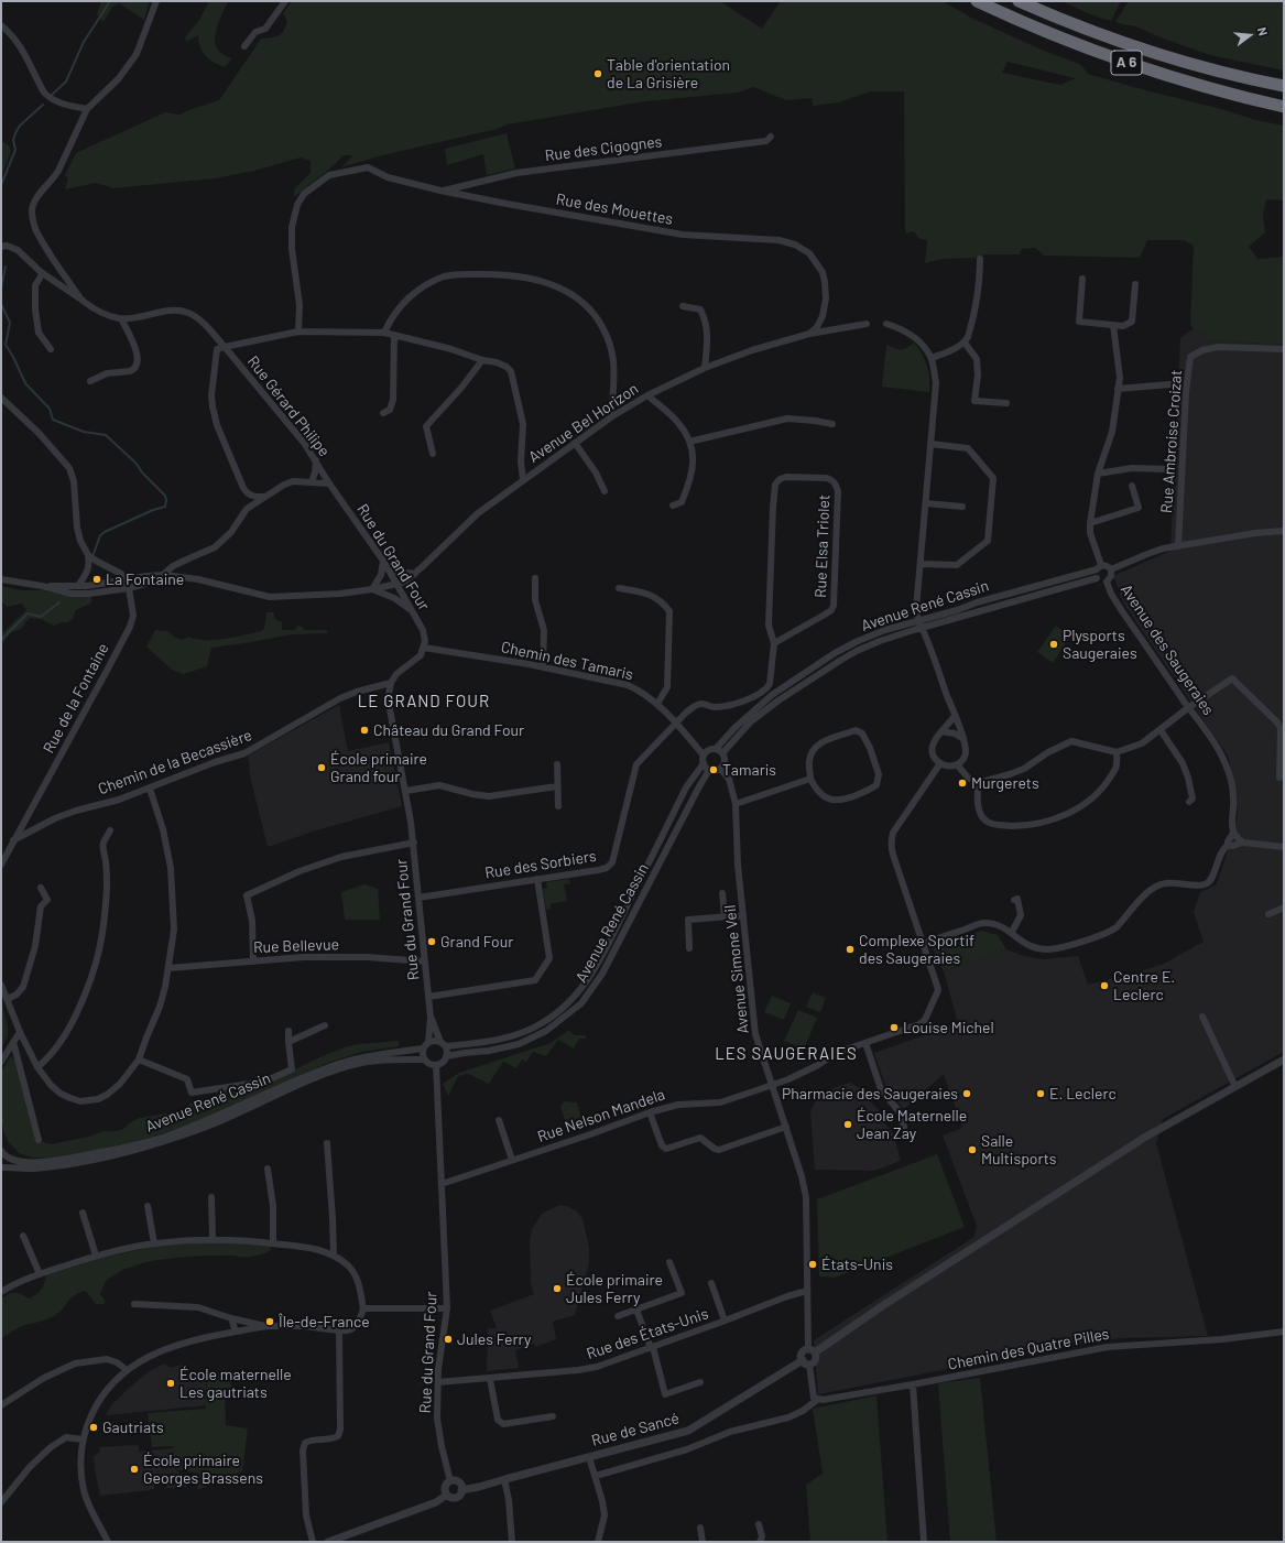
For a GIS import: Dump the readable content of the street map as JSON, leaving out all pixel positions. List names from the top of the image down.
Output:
{
  "streets": {
    "highway": ["A 6"],
    "street": [
      "Rue des Cigognes",
      "Rue des Mouettes",
      "Rue Gérard Philipe",
      "Avenue Bel Horizon",
      "Rue Ambroise Croizat",
      "Rue Elsa Triolet",
      "Rue du Grand Four",
      "Avenue René Cassin",
      "Avenue des Saugeraies",
      "Chemin des Tamaris",
      "Rue de la Fontaine",
      "Chemin de la Becassière",
      "Rue des Sorbiers",
      "Rue Bellevue",
      "Avenue Simone Veil",
      "Rue Nelson Mandela",
      "Rue des États-Unis",
      "Chemin des Quatre Pilles",
      "Rue de Sancé"
    ]
  },
  "crossings": [
    ["Rue des Cigognes", "Rue des Mouettes"],
    ["Rue des Mouettes", "Avenue Bel Horizon"],
    ["Rue Gérard Philipe", "Rue du Grand Four"],
    ["Avenue Bel Horizon", "Rue du Grand Four"],
    ["Avenue Bel Horizon", "Rue de la Fontaine"],
    ["Rue Elsa Triolet", "Chemin des Tamaris"],
    ["Rue Elsa Triolet", "Rue des Sorbiers"],
    ["Rue du Grand Four", "Avenue René Cassin"],
    ["Rue du Grand Four", "Chemin des Tamaris"],
    ["Rue du Grand Four", "Chemin de la Becassière"],
    ["Rue du Grand Four", "Rue des Sorbiers"],
    ["Rue du Grand Four", "Rue Bellevue"],
    ["Rue du Grand Four", "Rue Nelson Mandela"],
    ["Rue du Grand Four", "Rue des États-Unis"],
    ["Rue du Grand Four", "Rue de Sancé"],
    ["Avenue René Cassin", "Avenue des Saugeraies"],
    ["Avenue René Cassin", "Chemin des Tamaris"],
    ["Avenue René Cassin", "Avenue Simone Veil"],
    ["Chemin des Tamaris", "Rue des Sorbiers"],
    ["Chemin des Tamaris", "Avenue Simone Veil"],
    ["Rue de la Fontaine", "Chemin de la Becassière"],
    ["Avenue Simone Veil", "Rue Nelson Mandela"],
    ["Avenue Simone Veil", "Rue des États-Unis"],
    ["Avenue Simone Veil", "Rue de Sancé"]
  ],
  "districts": ["LE GRAND FOUR", "LES SAUGERAIES"],
  "places": [
    "Table d'orientation de La Grisière",
    "La Fontaine",
    "Plysports Saugeraies",
    "Château du Grand Four",
    "École primaire Grand four",
    "Tamaris",
    "Murgerets",
    "Grand Four",
    "Complexe Sportif des Saugeraies",
    "Centre E. Leclerc",
    "Louise Michel",
    "Pharmacie des Saugeraies",
    "E. Leclerc",
    "École Maternelle Jean Zay",
    "Salle Multisports",
    "États-Unis",
    "École primaire Jules Ferry",
    "Île-de-France",
    "Jules Ferry",
    "École maternelle Les gautriats",
    "Gautriats",
    "École primaire Georges Brassens"
  ],
  "north": "right"
}
